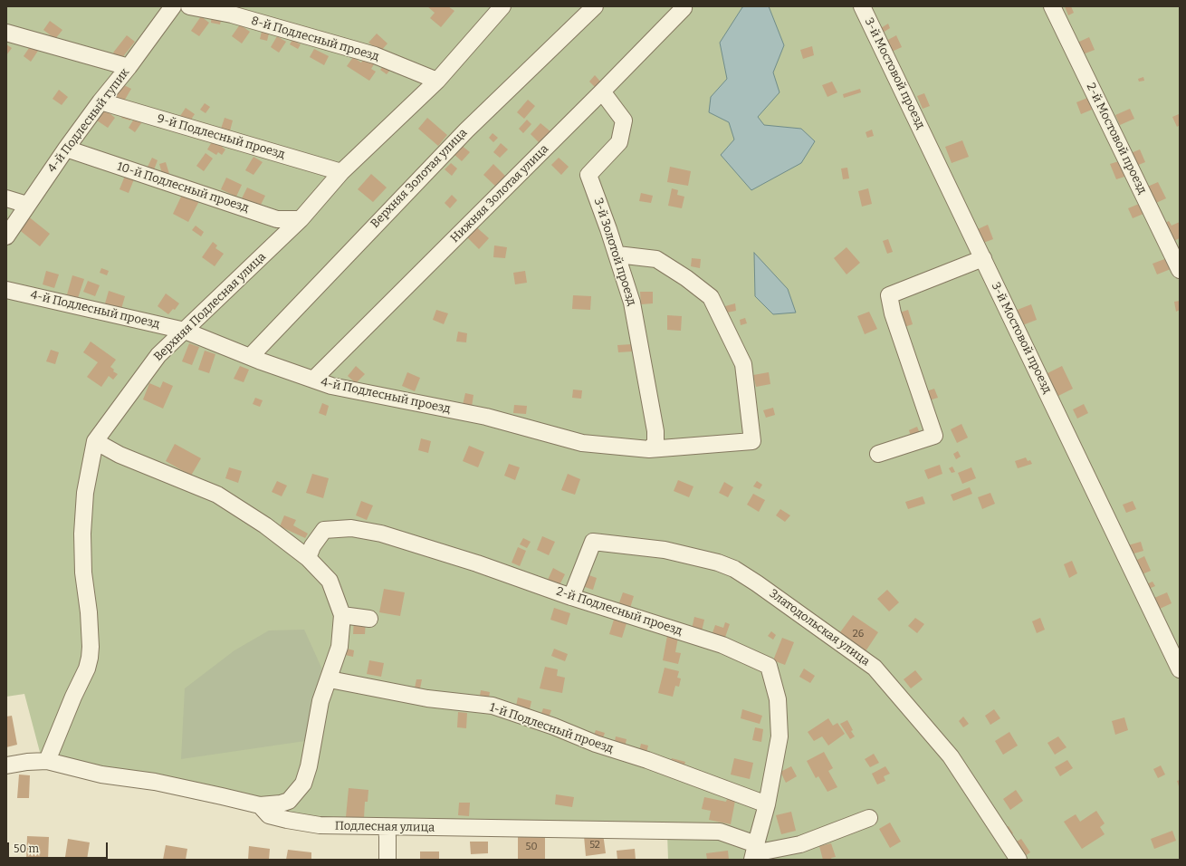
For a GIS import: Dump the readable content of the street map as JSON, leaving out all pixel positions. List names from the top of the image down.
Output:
{
  "streets": {
    "street": [
      "8-й Подлесный проезд",
      "3-й Мостовой проезд",
      "4-й Подлесный тупик",
      "9-й Подлесный проезд",
      "2-й Мостовой проезд",
      "Верхняя Золотая улица",
      "10-й Подлесный проезд",
      "Нижняя Золотая улица",
      "3-й Золотой проезд",
      "Верхняя Подлесная улица",
      "4-й Подлесный проезд",
      "2-й Подлесный проезд",
      "Златодольская улица",
      "1-й Подлесный проезд",
      "Подлесная улица"
    ]
  },
  "crossings": [
    ["8-й Подлесный проезд", "Верхняя Подлесная улица"],
    ["4-й Подлесный тупик", "9-й Подлесный проезд"],
    ["4-й Подлесный тупик", "10-й Подлесный проезд"],
    ["9-й Подлесный проезд", "Верхняя Подлесная улица"],
    ["Верхняя Золотая улица", "4-й Подлесный проезд"],
    ["10-й Подлесный проезд", "Верхняя Подлесная улица"],
    ["Нижняя Золотая улица", "3-й Золотой проезд"],
    ["Нижняя Золотая улица", "4-й Подлесный проезд"],
    ["3-й Золотой проезд", "4-й Подлесный проезд"],
    ["Верхняя Подлесная улица", "4-й Подлесный проезд"],
    ["Верхняя Подлесная улица", "Подлесная улица"],
    ["2-й Подлесный проезд", "Златодольская улица"],
    ["2-й Подлесный проезд", "1-й Подлесный проезд"],
    ["2-й Подлесный проезд", "Подлесная улица"]
  ],
  "house_numbers": ["26", "52", "50"],
  "scale_bar": "50 m"
}
